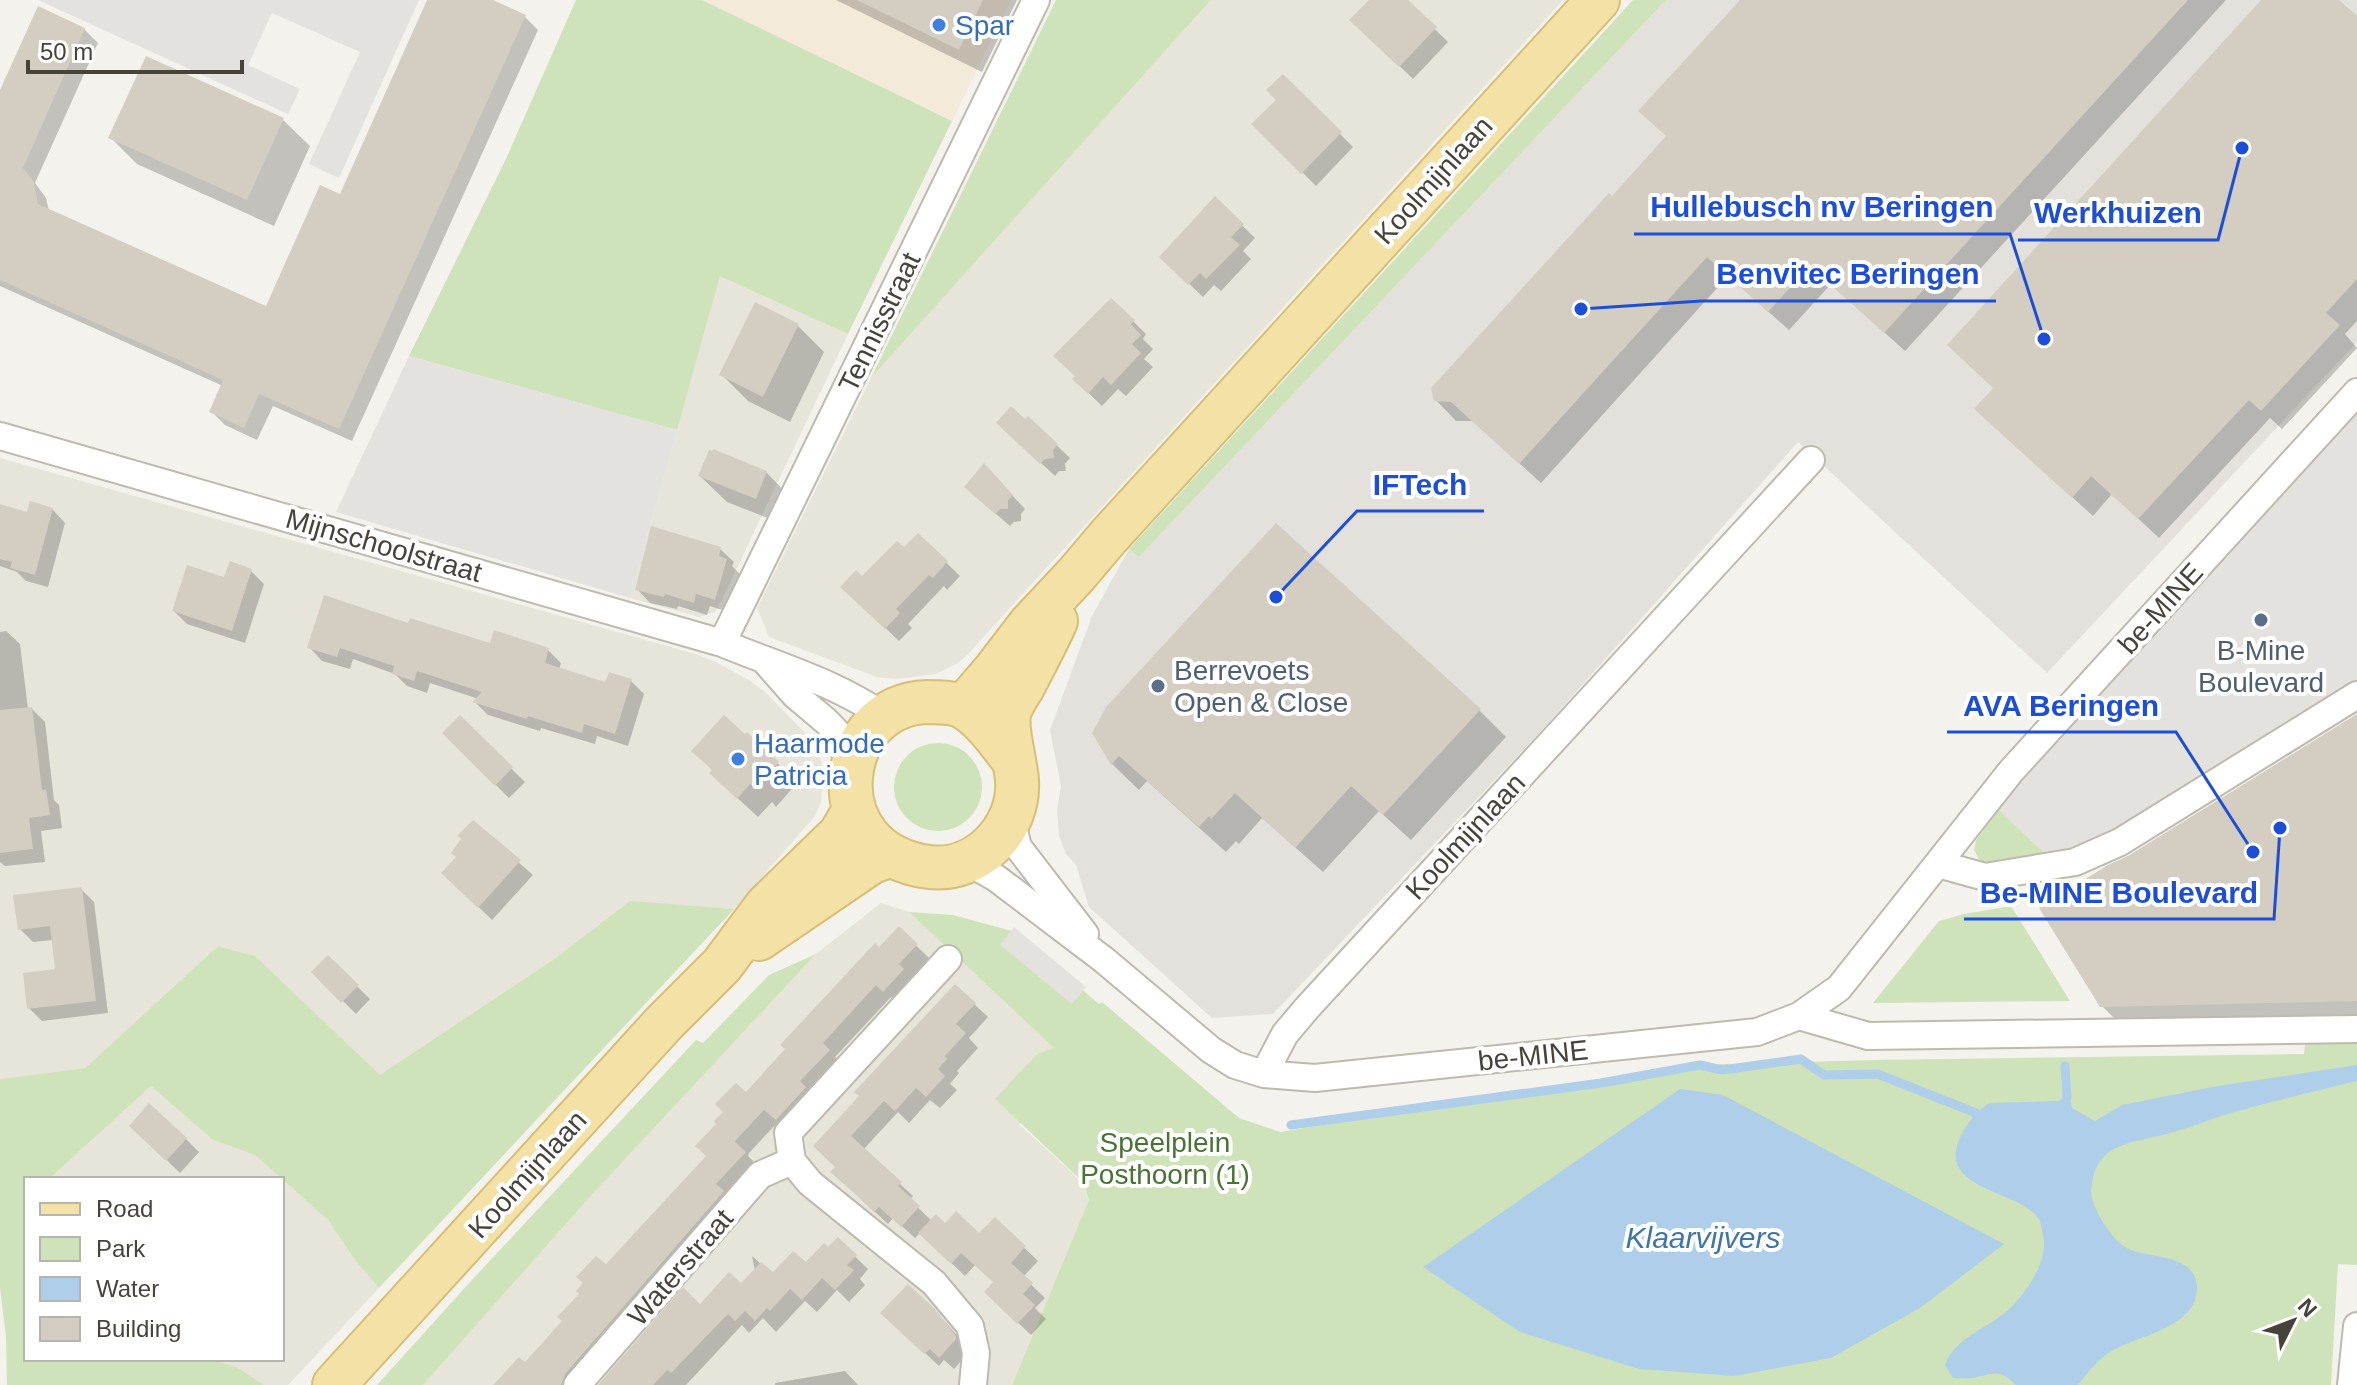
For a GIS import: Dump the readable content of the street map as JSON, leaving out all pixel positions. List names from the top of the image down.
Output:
{
  "streets": {
    "main road": ["Koolmijnlaan"],
    "street": [
      "Tennisstraat",
      "Mijnschoolstraat",
      "be-MINE",
      "Waterstraat"
    ]
  },
  "crossings": [
    ["Koolmijnlaan", "Mijnschoolstraat"],
    ["Koolmijnlaan", "be-MINE"],
    ["Tennisstraat", "Mijnschoolstraat"]
  ],
  "water": ["Klaarvijvers"],
  "parks": ["Speelplein Posthoorn (1)"],
  "places": [
    "Spar",
    "Werkhuizen",
    "Benvitec Beringen",
    "Hullebusch nv Beringen",
    "IFTech",
    "B-Mine Boulevard",
    "Berrevoets Open & Close",
    "Haarmode Patricia",
    "Be-MINE Boulevard",
    "AVA Beringen"
  ],
  "legend": [
    "Road",
    "Park",
    "Water",
    "Building"
  ],
  "scale_bar": "50 m",
  "north": "top right"
}
